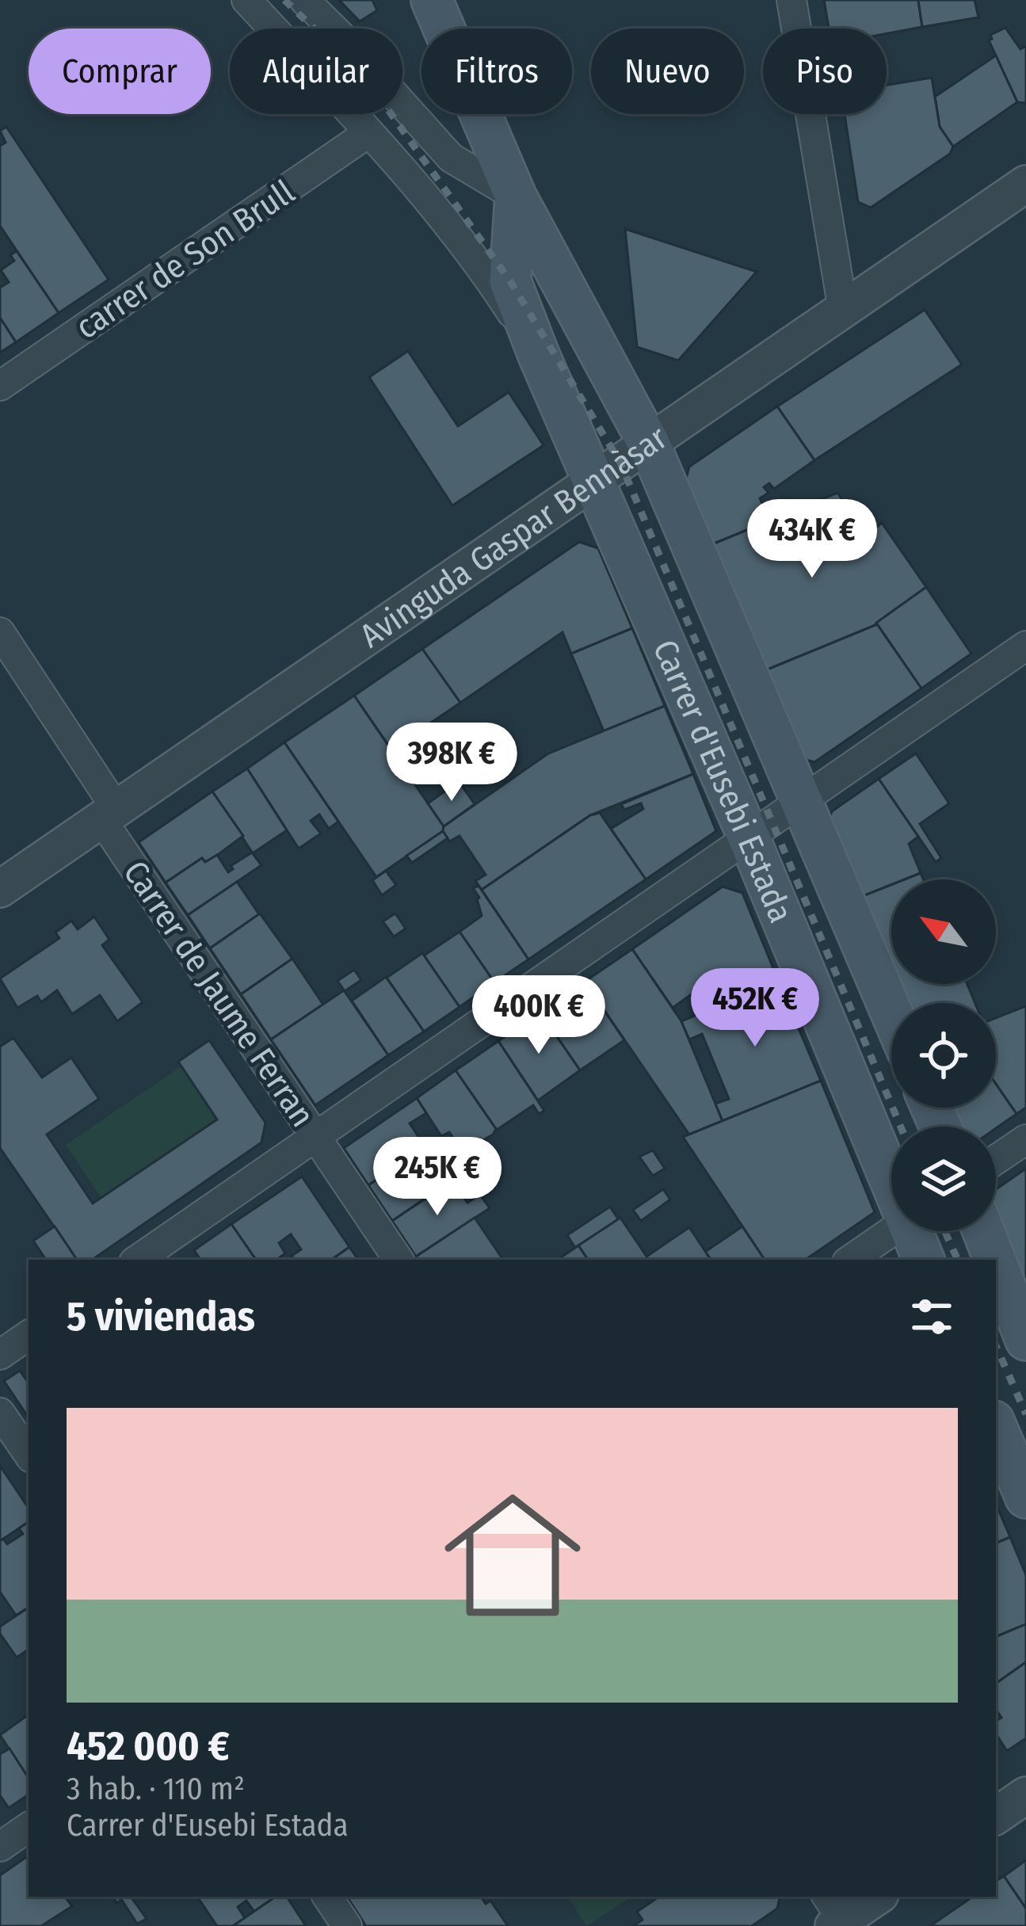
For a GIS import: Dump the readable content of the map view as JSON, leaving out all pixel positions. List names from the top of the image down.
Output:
{
  "streets": {
    "main road": ["Carrer d'Eusebi Estada"],
    "street": ["carrer de Son Brull", "Avinguda Gaspar Bennàsar", "Carrer de Jaume Ferran"]
  },
  "crossings": [
    ["carrer de Son Brull", "Carrer d'Eusebi Estada"],
    ["Avinguda Gaspar Bennàsar", "Carrer d'Eusebi Estada"],
    ["Avinguda Gaspar Bennàsar", "Carrer de Jaume Ferran"]
  ],
  "north": "top left",
  "page": {
    "chip": [
      "Comprar",
      "Alquilar",
      "Filtros",
      "Nuevo",
      "Piso"
    ],
    "price": [
      "434K €",
      "398K €",
      "452K €",
      "400K €",
      "245K €"
    ],
    "heading": "5 viviendas",
    "list": [
      {
        "name": "452 000 €",
        "note": "3 hab. · 110 m² · Carrer d'Eusebi Estada"
      }
    ]
  }
}
